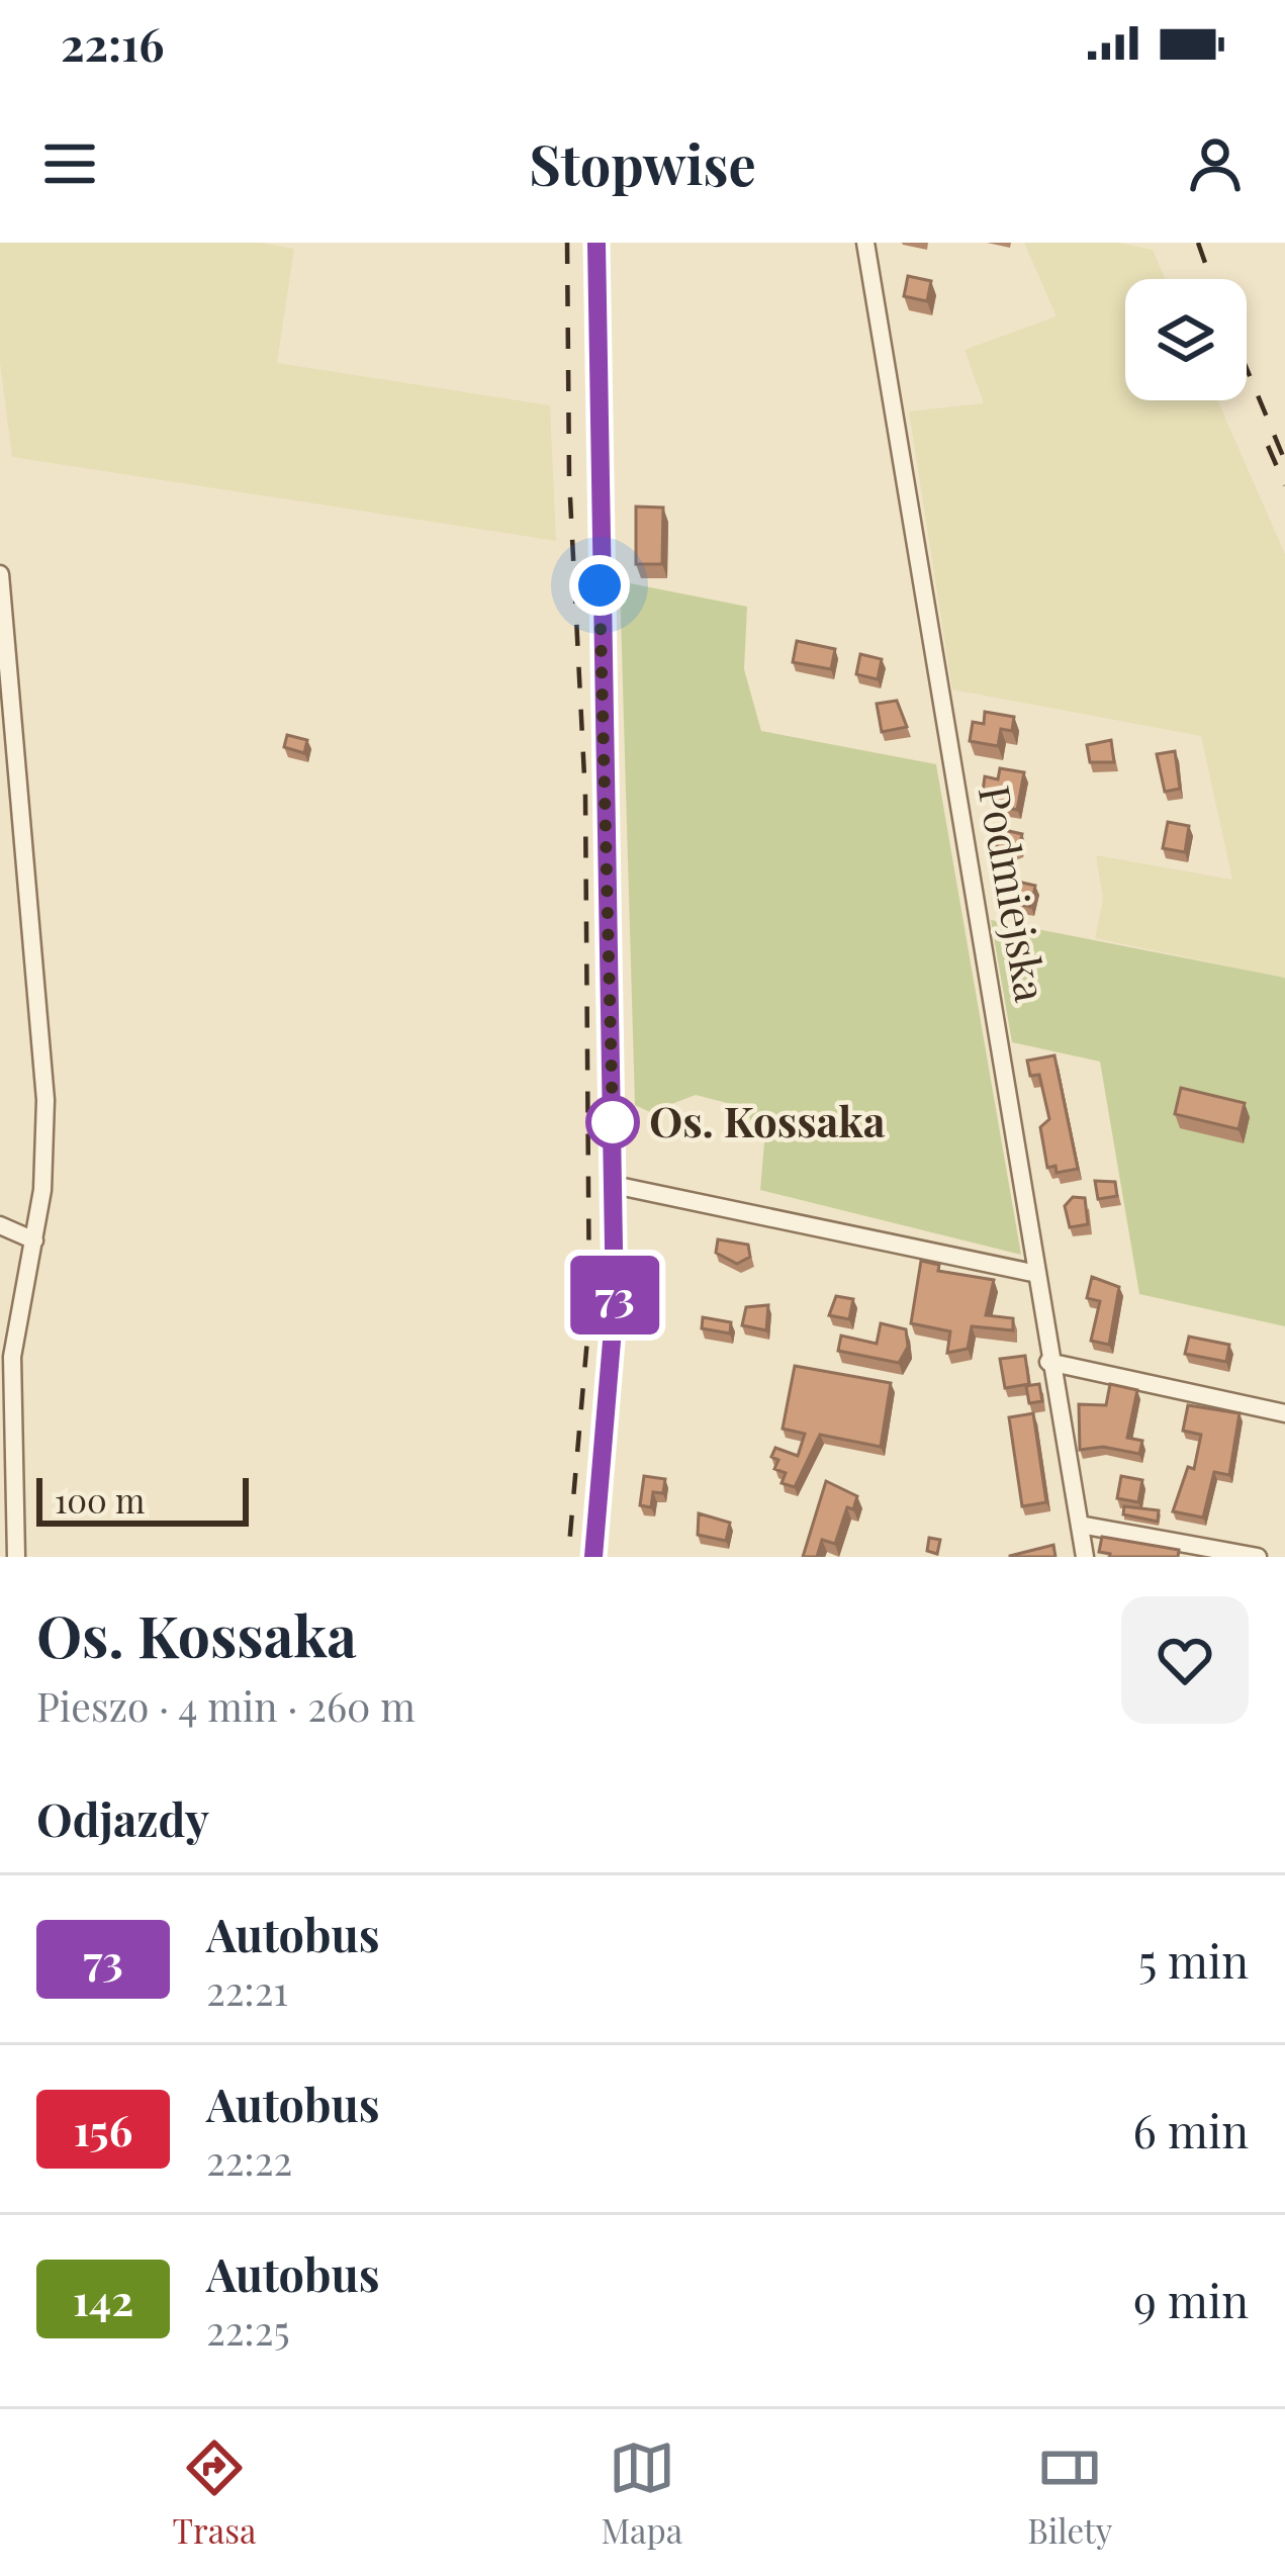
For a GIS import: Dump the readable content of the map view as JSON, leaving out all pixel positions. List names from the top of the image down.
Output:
{
  "streets": {
    "street": ["Podmiejska"]
  },
  "places": ["Os. Kossaka"],
  "lines": ["bus line 73"],
  "scale_bar": "100 m",
  "page": {
    "status": "22:16",
    "header": "Stopwise",
    "on_map": "73",
    "scale": "100 m",
    "heading": [
      ["Os. Kossaka", "Pieszo · 4 min · 260 m"],
      "Odjazdy"
    ],
    "list": [
      {
        "mark": "73",
        "name": "Autobus",
        "note": "22:21",
        "value": "5 min"
      },
      {
        "mark": "156",
        "name": "Autobus",
        "note": "22:22",
        "value": "6 min"
      },
      {
        "mark": "142",
        "name": "Autobus",
        "note": "22:25",
        "value": "9 min"
      }
    ],
    "tabs": ["Trasa", "Mapa", "Bilety"]
  }
}
